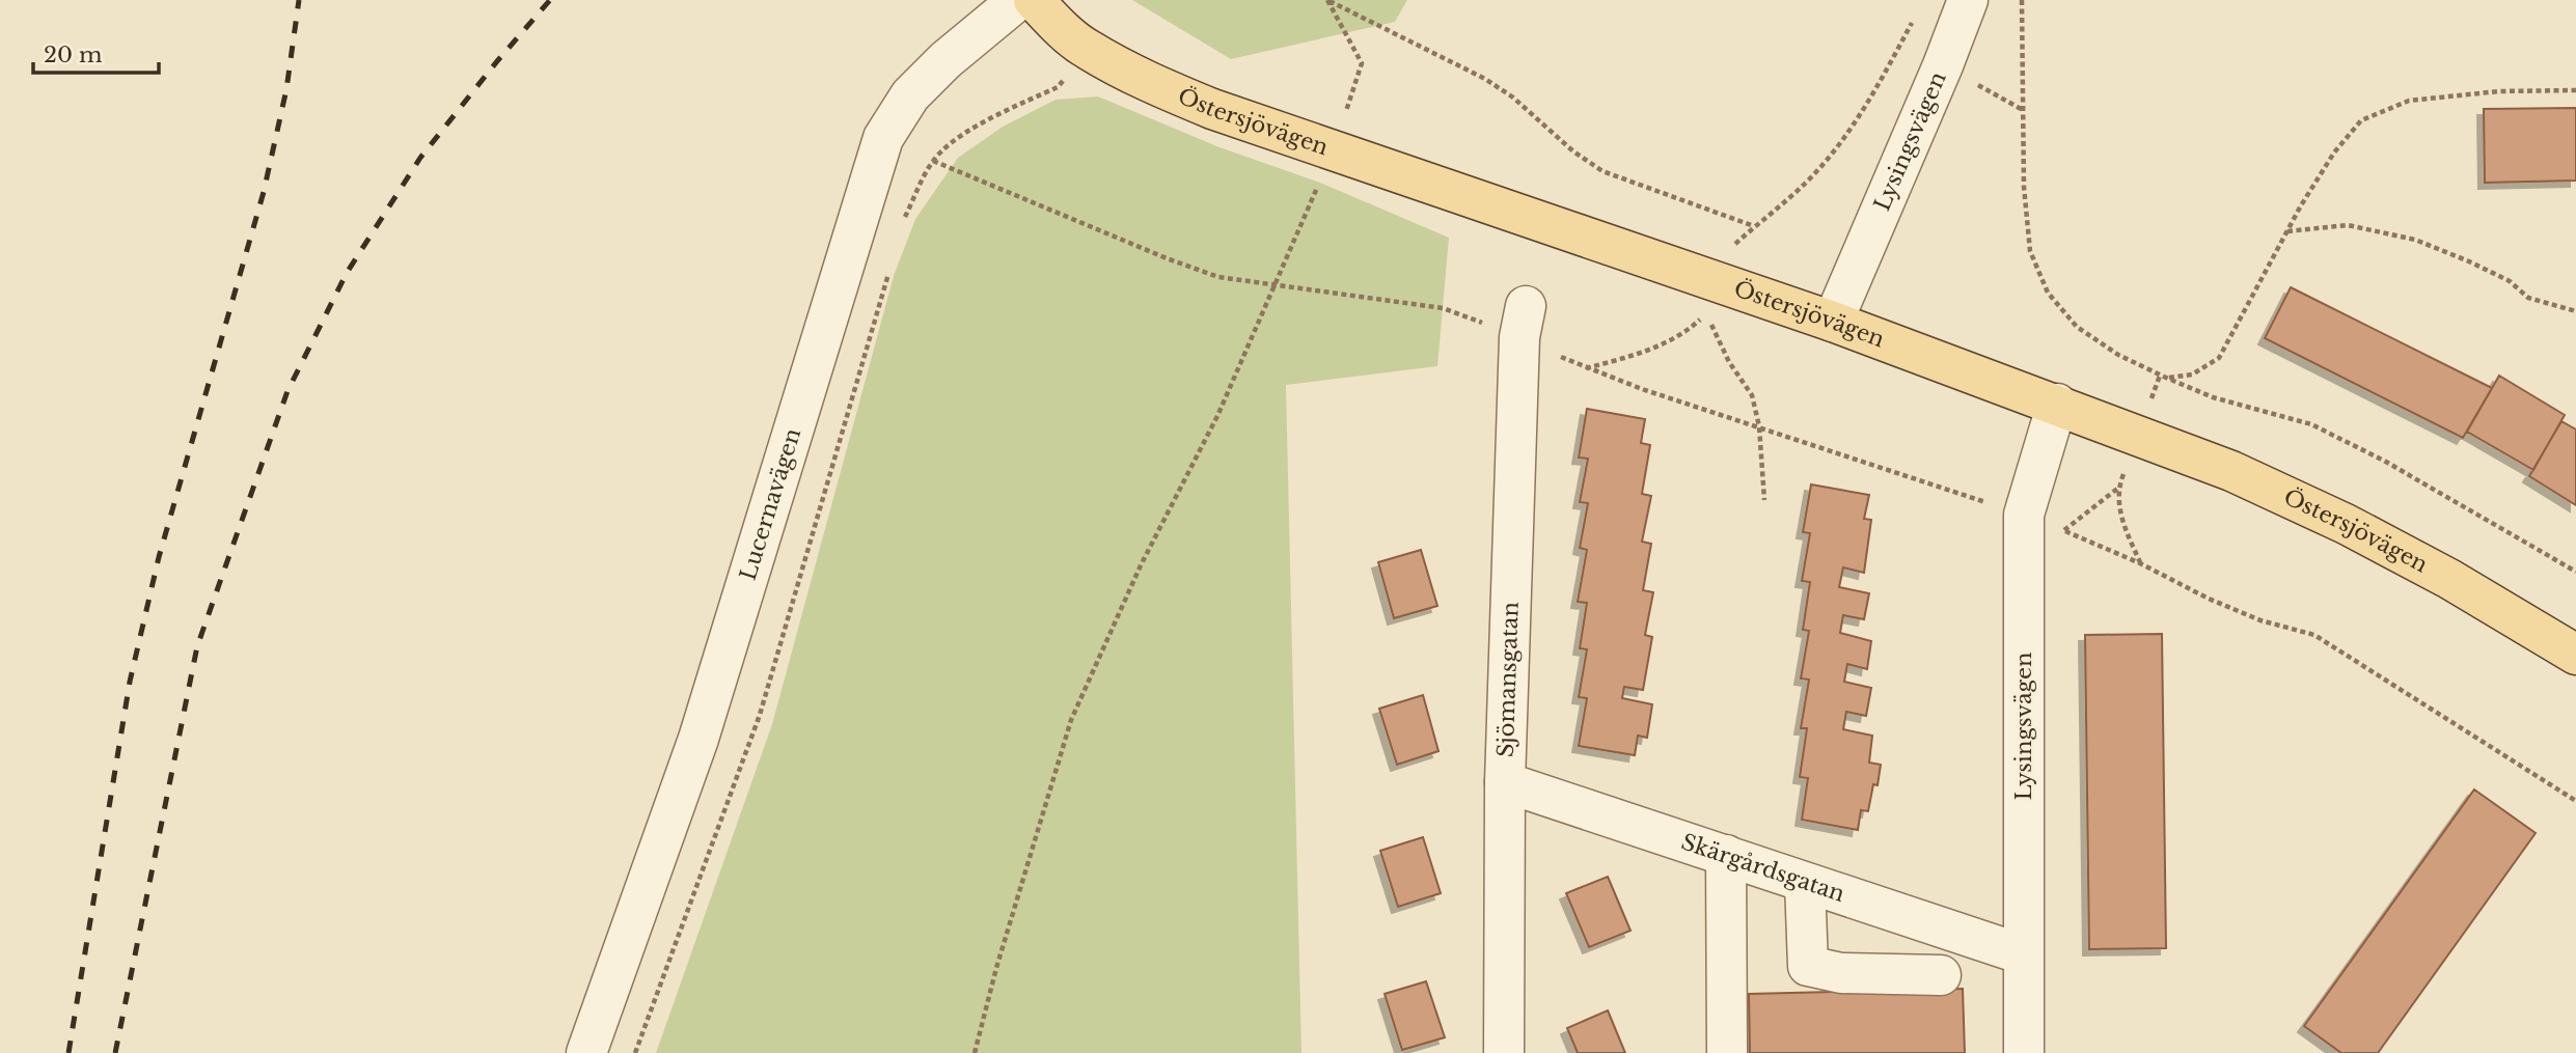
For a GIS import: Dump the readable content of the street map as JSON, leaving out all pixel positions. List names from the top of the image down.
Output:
{
  "streets": {
    "main road": ["Östersjövägen"],
    "street": [
      "Lysingsvägen",
      "Lucernavägen",
      "Sjömansgatan",
      "Skärgårdsgatan"
    ]
  },
  "crossings": [
    ["Östersjövägen", "Lysingsvägen"],
    ["Lysingsvägen", "Skärgårdsgatan"],
    ["Sjömansgatan", "Skärgårdsgatan"]
  ],
  "scale_bar": "20 m"
}
